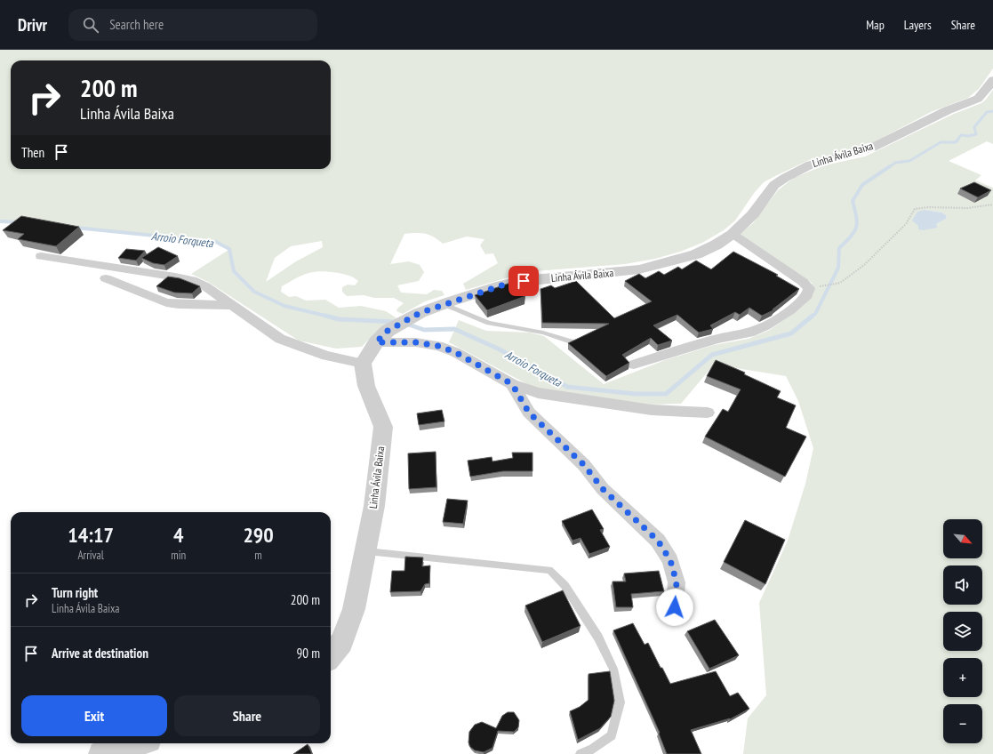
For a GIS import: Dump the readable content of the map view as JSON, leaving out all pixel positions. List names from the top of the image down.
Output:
{
  "streets": {
    "street": ["Linha Ávila Baixa"]
  },
  "water": ["Arroio Forqueta"],
  "north": "bottom right",
  "page": {
    "header": "Drivr",
    "search": "Search here",
    "nav": ["Map", "Layers", "Share"],
    "turn": ["200 m", "Linha Ávila Baixa"],
    "then": "Then",
    "eta": [
      "14:17",
      "Arrival",
      "4",
      "min",
      "290",
      "m"
    ],
    "map_buttons": ["+", "−"],
    "list": [
      {
        "name": "Turn right",
        "note": "Linha Ávila Baixa",
        "value": "200 m"
      },
      {
        "name": "Arrive at destination",
        "value": "90 m"
      }
    ],
    "buttons": ["Exit", "Share"]
  }
}
